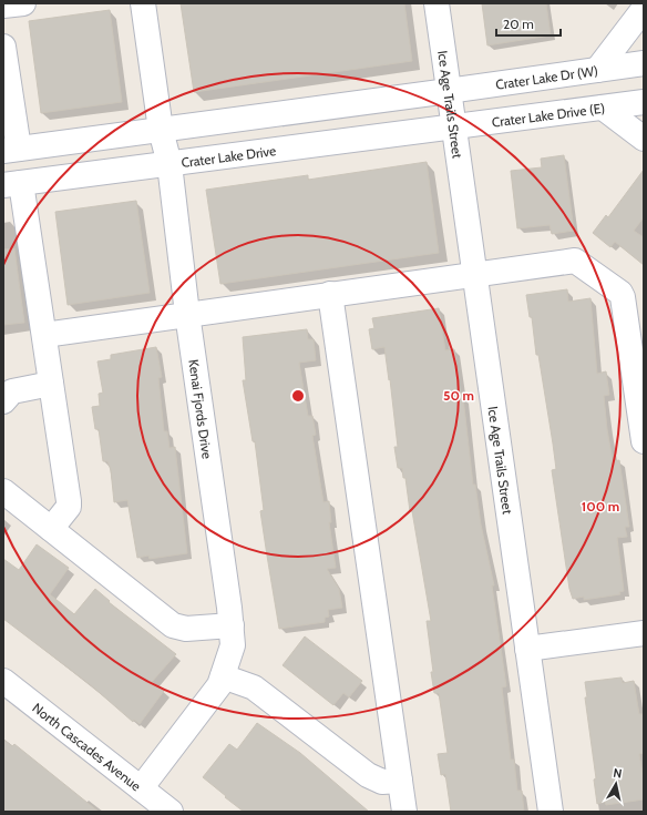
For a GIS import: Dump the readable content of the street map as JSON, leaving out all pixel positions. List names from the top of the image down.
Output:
{
  "streets": {
    "street": [
      "Crater Lake Dr (W)",
      "Ice Age Trails Street",
      "Crater Lake Drive (E)",
      "Crater Lake Drive",
      "Kenai Fjords Drive",
      "North Cascades Avenue"
    ]
  },
  "crossings": [
    ["Crater Lake Dr (W)", "Ice Age Trails Street"],
    ["Ice Age Trails Street", "Crater Lake Drive (E)"],
    ["Ice Age Trails Street", "Crater Lake Drive"],
    ["Crater Lake Drive (E)", "Crater Lake Drive"],
    ["Crater Lake Drive", "Kenai Fjords Drive"],
    ["Kenai Fjords Drive", "North Cascades Avenue"]
  ],
  "scale_bar": "20 m",
  "north": "top",
  "rings": ["50 m", "100 m"]
}
